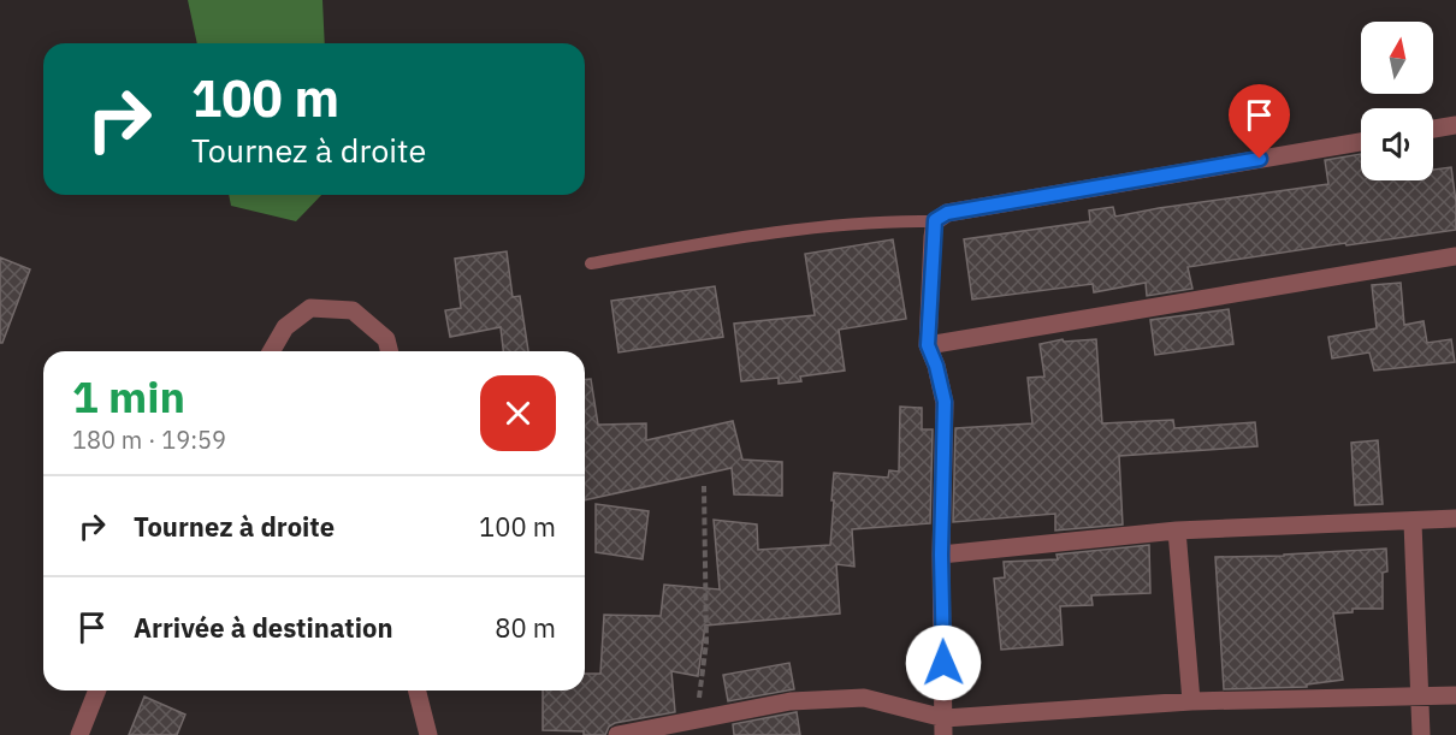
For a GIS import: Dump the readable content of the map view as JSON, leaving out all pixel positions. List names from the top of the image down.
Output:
{
  "north": "top",
  "page": {
    "turn": ["100 m", "Tournez à droite"],
    "heading": ["1 min", "180 m · 19:59"],
    "list": [
      {
        "name": "Tournez à droite",
        "value": "100 m"
      },
      {
        "name": "Arrivée à destination",
        "value": "80 m"
      }
    ]
  }
}
